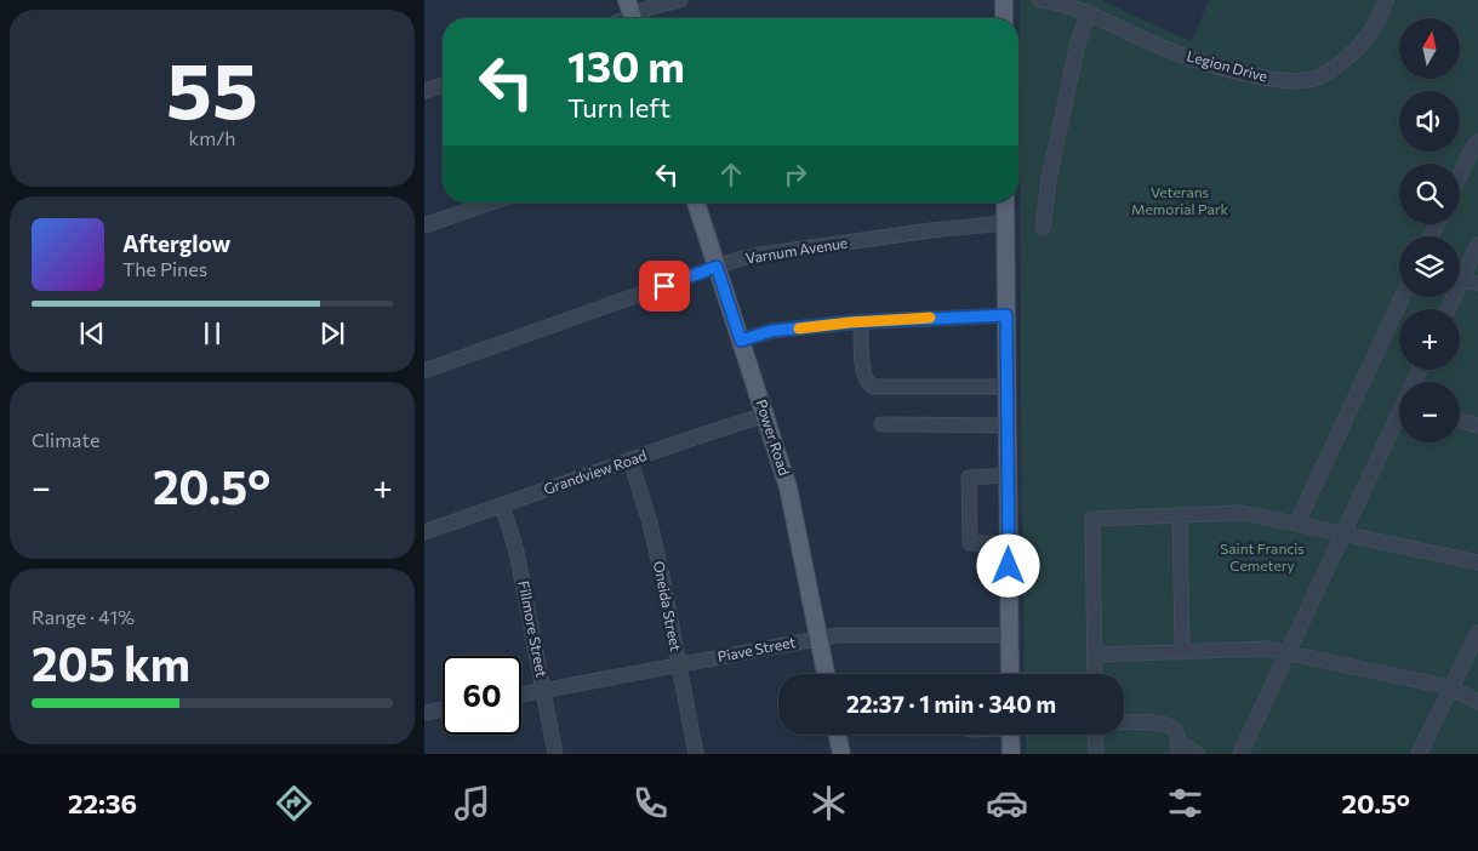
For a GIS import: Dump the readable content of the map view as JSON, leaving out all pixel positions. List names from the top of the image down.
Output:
{
  "streets": {
    "main road": ["Power Road"],
    "street": [
      "Legion Drive",
      "Varnum Avenue",
      "Grandview Road",
      "Oneida Street",
      "Fillmore Street",
      "Piave Street"
    ]
  },
  "crossings": [
    ["Varnum Avenue", "Power Road"],
    ["Power Road", "Grandview Road"],
    ["Power Road", "Piave Street"],
    ["Grandview Road", "Oneida Street"],
    ["Grandview Road", "Fillmore Street"],
    ["Oneida Street", "Piave Street"],
    ["Fillmore Street", "Piave Street"]
  ],
  "parks": ["Veterans Memorial Park", "Saint Francis Cemetery"],
  "north": "top",
  "page": {
    "tile": [
      ["55", "km/h"],
      "Climate",
      ["Range · 41%", "205 km"]
    ],
    "map_buttons": ["+", "−"],
    "turn": ["130 m", "Turn left"],
    "song": ["Afterglow", "The Pines"],
    "heat": ["−", "20.5°", "+"],
    "limit": "60",
    "trip": "22:37 · 1 min · 340 m",
    "tabs": ["22:36", "20.5°"]
  }
}
